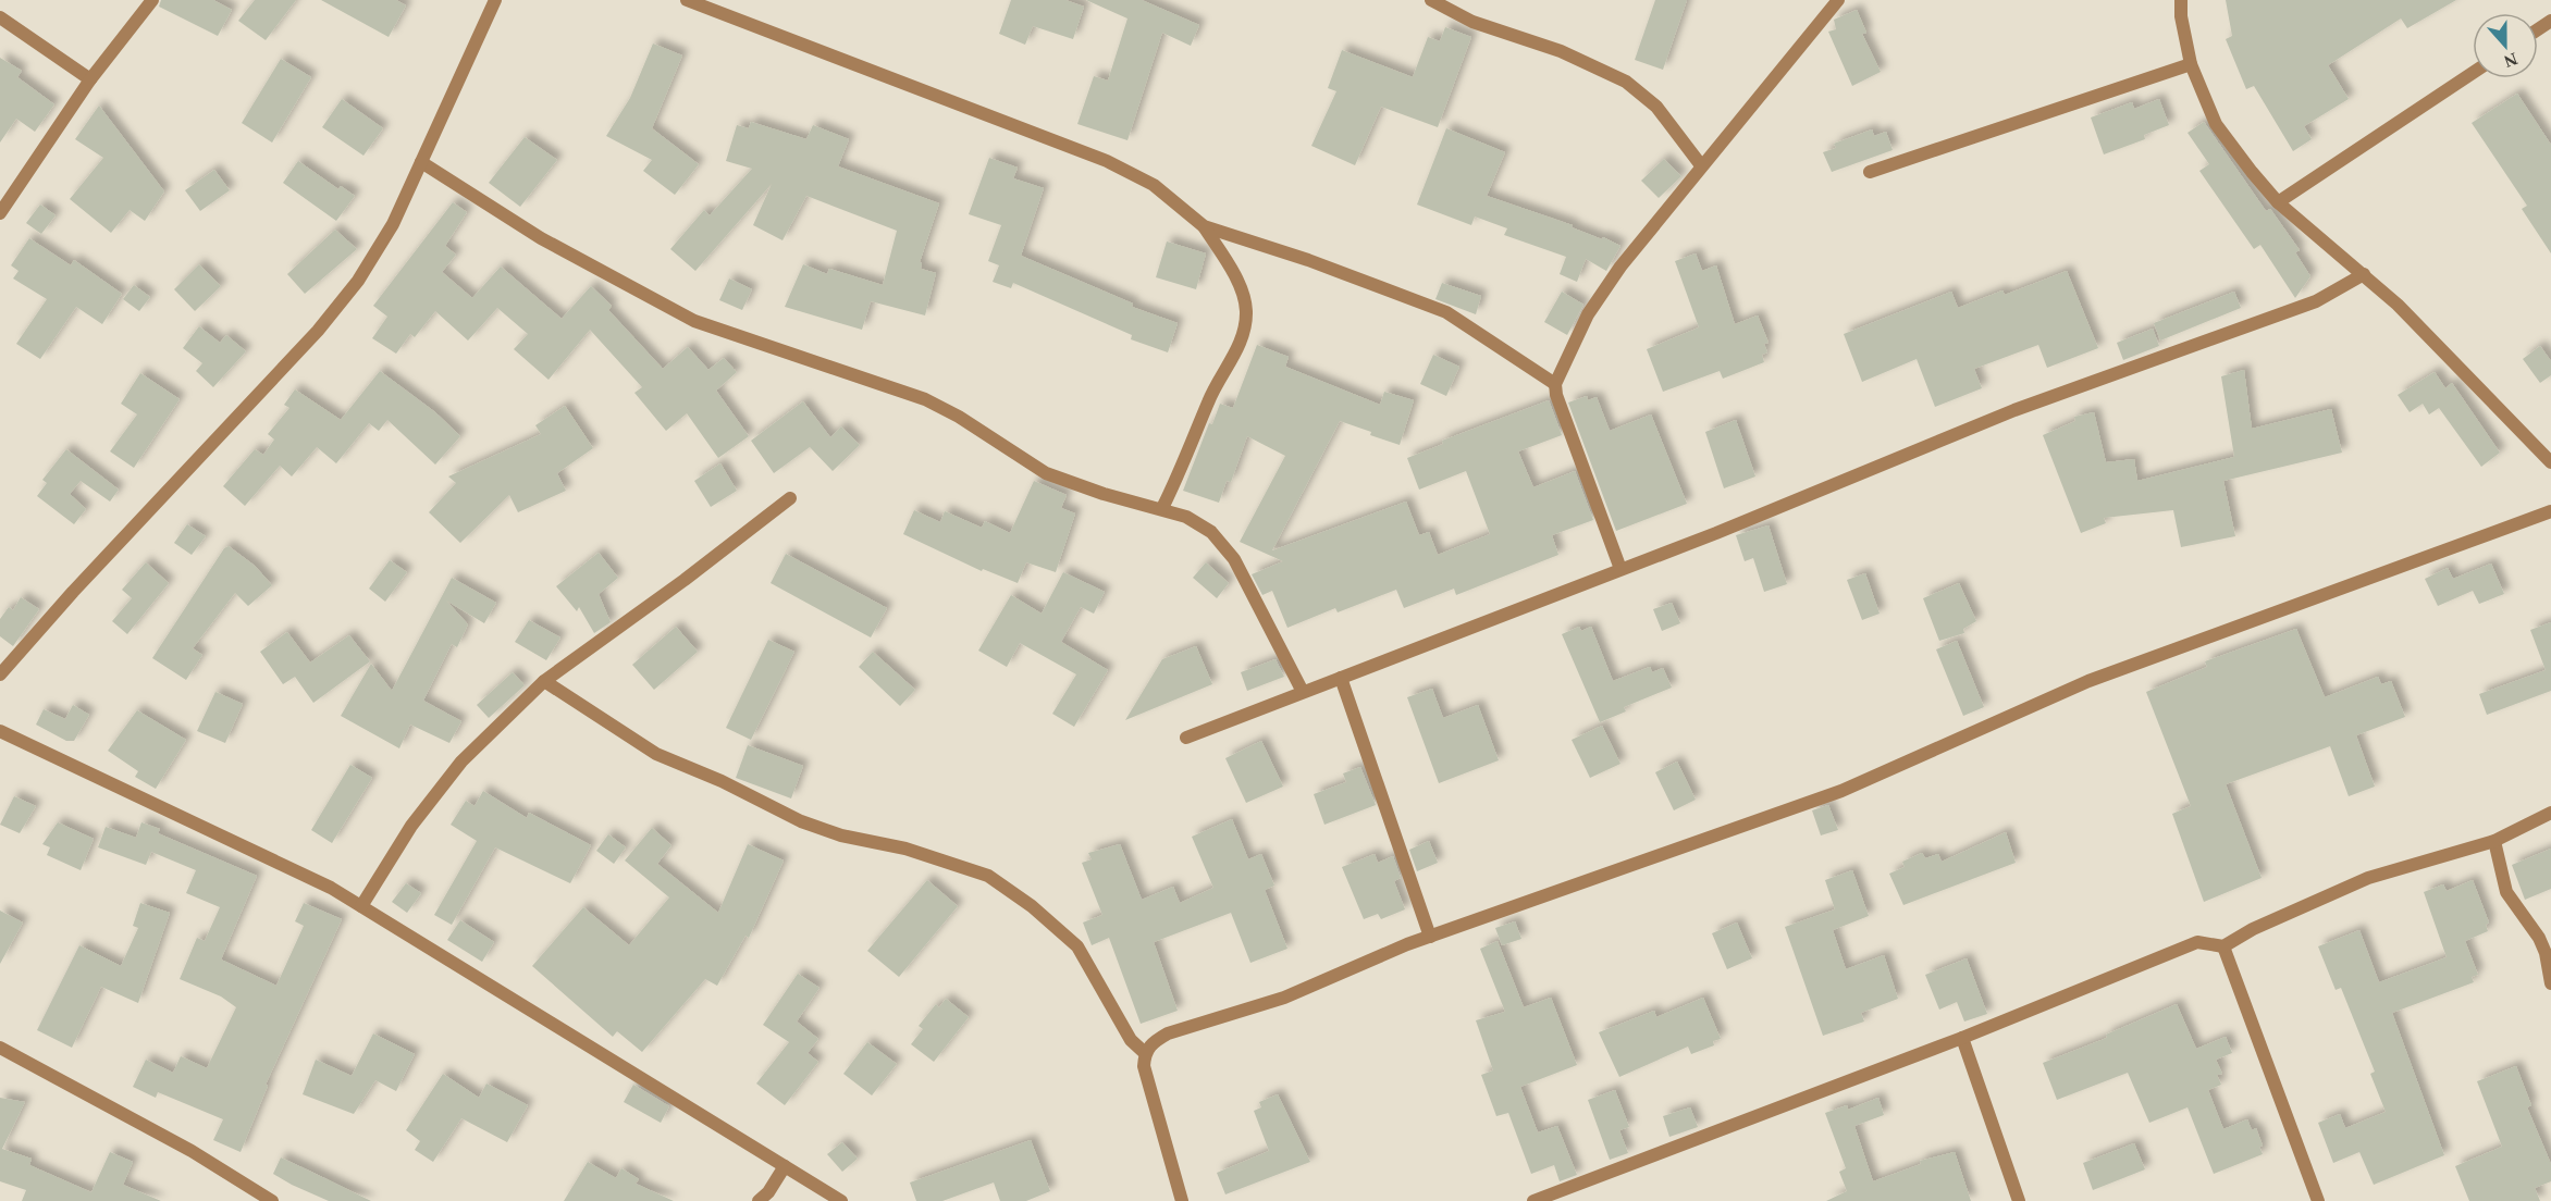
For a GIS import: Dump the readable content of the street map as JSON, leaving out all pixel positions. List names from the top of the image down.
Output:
{
  "north": "bottom"
}
